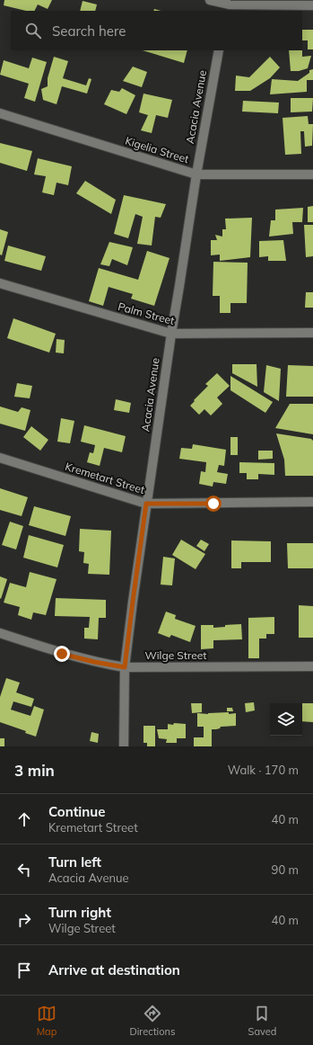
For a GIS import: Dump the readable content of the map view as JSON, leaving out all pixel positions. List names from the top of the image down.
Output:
{
  "streets": {
    "street": [
      "Acacia Avenue",
      "Kigelia Street",
      "Palm Street",
      "Kremetart Street",
      "Wilge Street"
    ]
  },
  "crossings": [
    ["Acacia Avenue", "Kigelia Street"],
    ["Acacia Avenue", "Palm Street"],
    ["Acacia Avenue", "Kremetart Street"],
    ["Acacia Avenue", "Wilge Street"]
  ],
  "page": {
    "search": "Search here",
    "heading": ["3 min", "Walk · 170 m"],
    "list": [
      ["Continue", "Kremetart Street", "40 m"],
      ["Turn left", "Acacia Avenue", "90 m"],
      ["Turn right", "Wilge Street", "40 m"],
      "Arrive at destination"
    ],
    "nav": ["Map", "Directions", "Saved"]
  }
}
